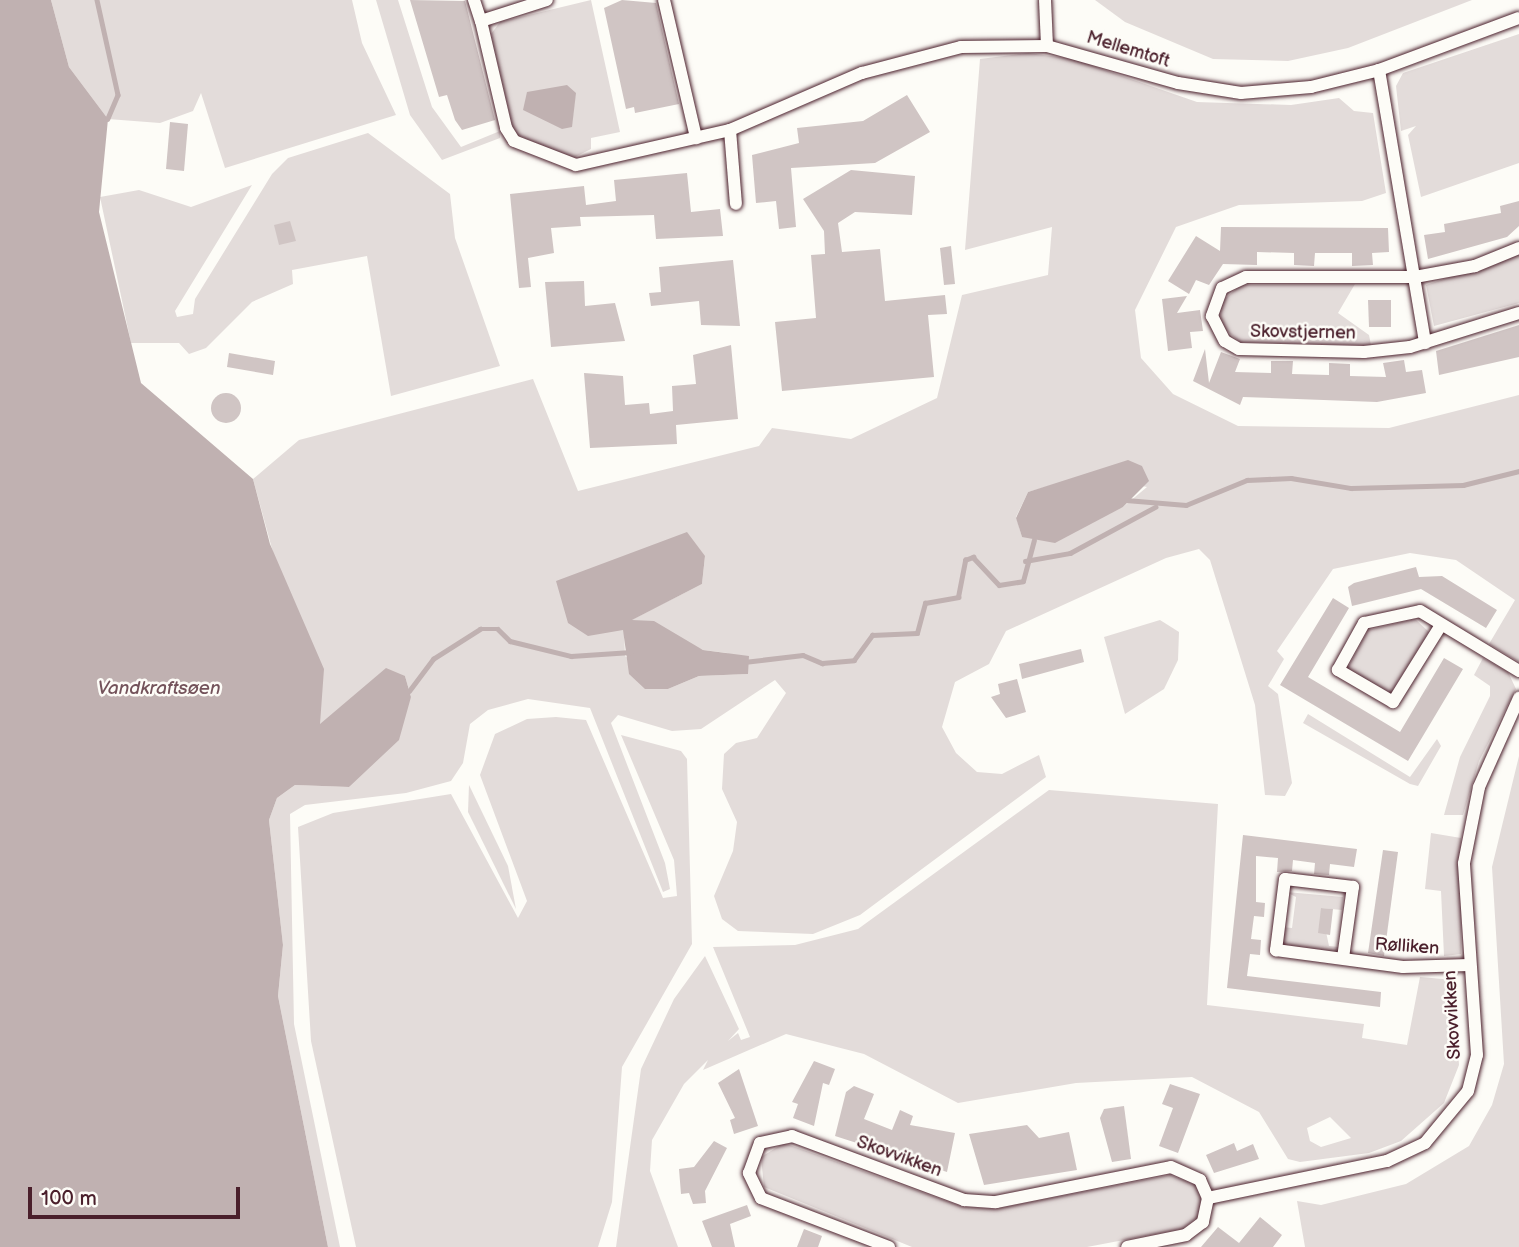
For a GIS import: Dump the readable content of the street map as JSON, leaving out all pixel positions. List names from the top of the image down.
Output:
{
  "streets": {
    "street": [
      "Mellemtoft",
      "Skovstjernen",
      "Rølliken",
      "Skovvikken"
    ]
  },
  "crossings": [
    ["Rølliken", "Skovvikken"]
  ],
  "water": ["Vandkraftsøen"],
  "scale_bar": "100 m"
}
